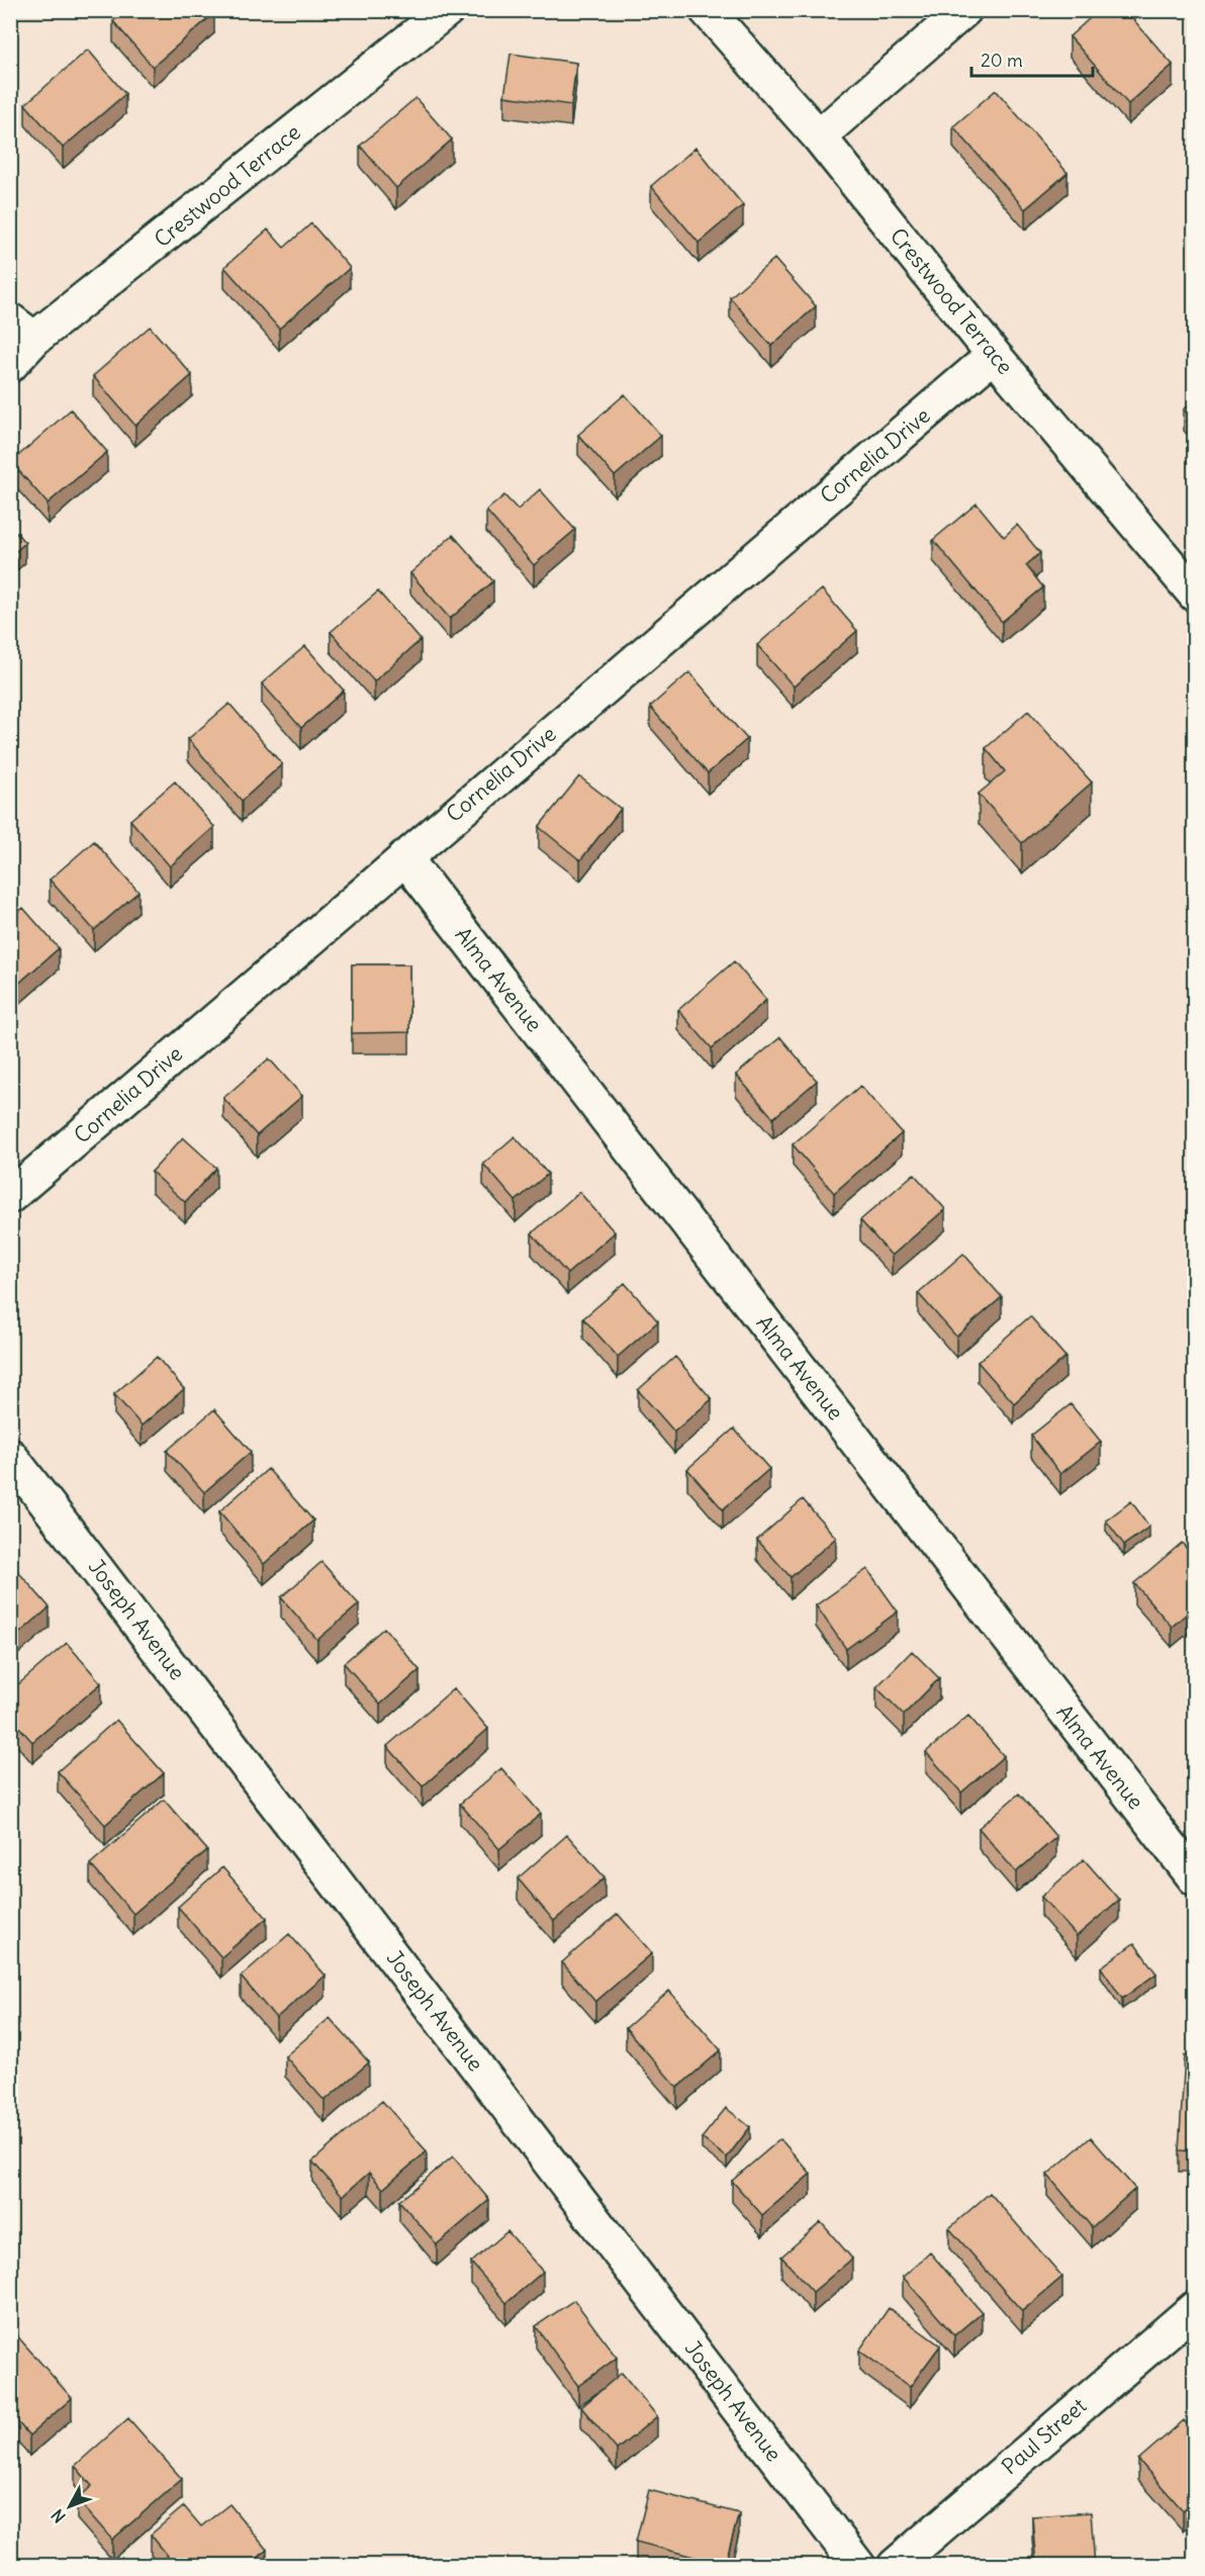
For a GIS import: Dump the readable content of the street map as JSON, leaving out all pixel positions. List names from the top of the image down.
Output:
{
  "streets": {
    "street": [
      "Crestwood Terrace",
      "Cornelia Drive",
      "Alma Avenue",
      "Joseph Avenue",
      "Paul Street"
    ]
  },
  "crossings": [
    ["Crestwood Terrace", "Cornelia Drive"],
    ["Cornelia Drive", "Alma Avenue"]
  ],
  "scale_bar": "20 m",
  "north": "bottom left"
}
